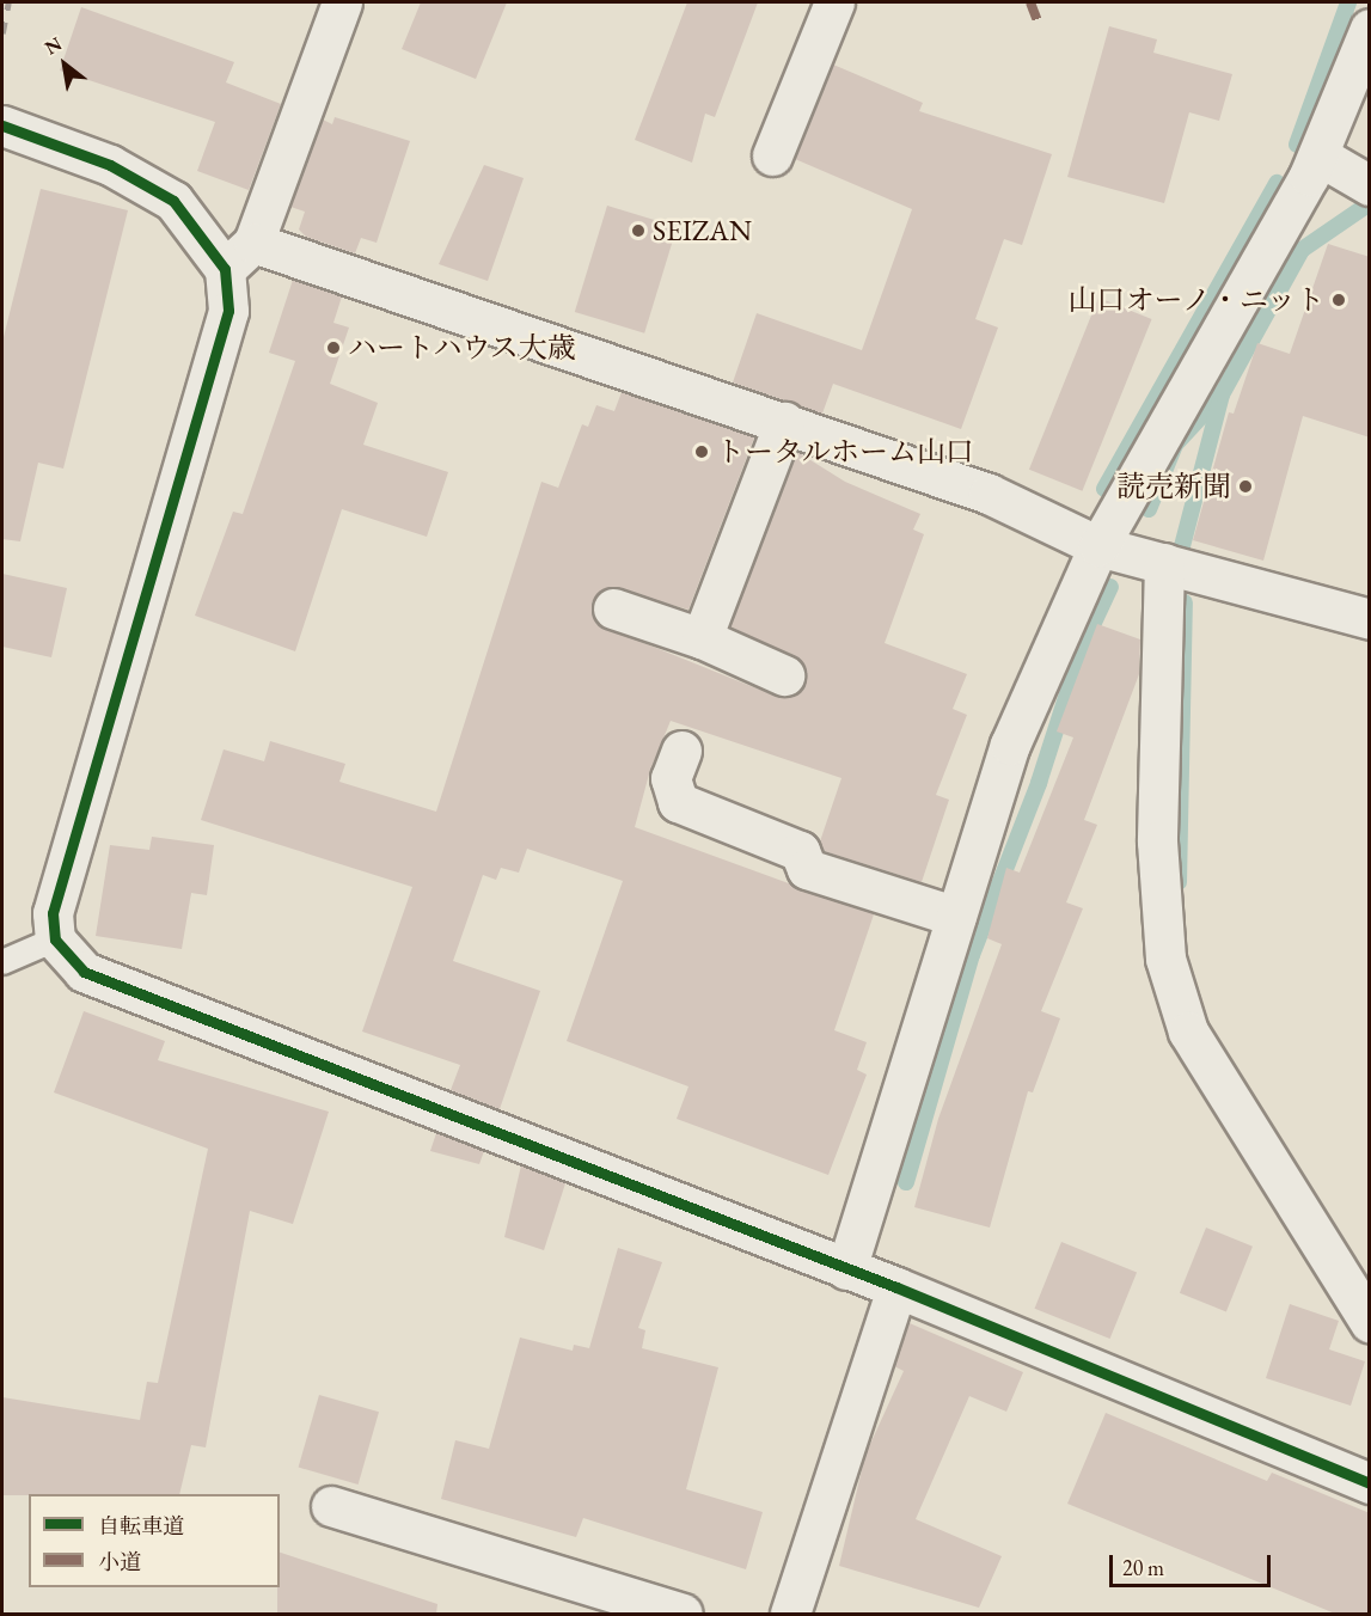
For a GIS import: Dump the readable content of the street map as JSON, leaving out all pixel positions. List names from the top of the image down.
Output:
{
  "places": [
    "SEIZAN",
    "山口オーノ・ニット",
    "ハートハウス大歳",
    "トータルホーム山口",
    "読売新聞"
  ],
  "legend": ["自転車道", "小道"],
  "scale_bar": "20 m",
  "north": "top left"
}
